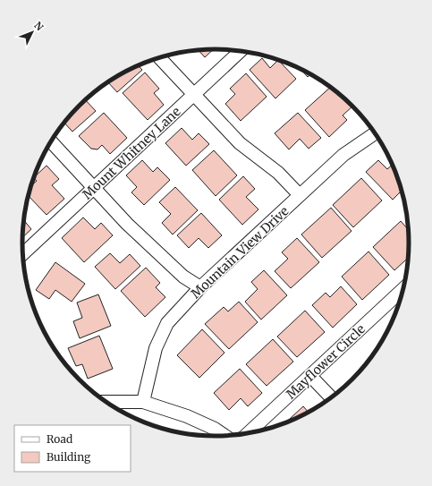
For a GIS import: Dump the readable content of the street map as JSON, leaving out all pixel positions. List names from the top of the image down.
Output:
{
  "streets": {
    "street": ["Mount Whitney Lane", "Mountain View Drive", "Mayflower Circle"]
  },
  "legend": ["Road", "Building"],
  "north": "top right"
}
